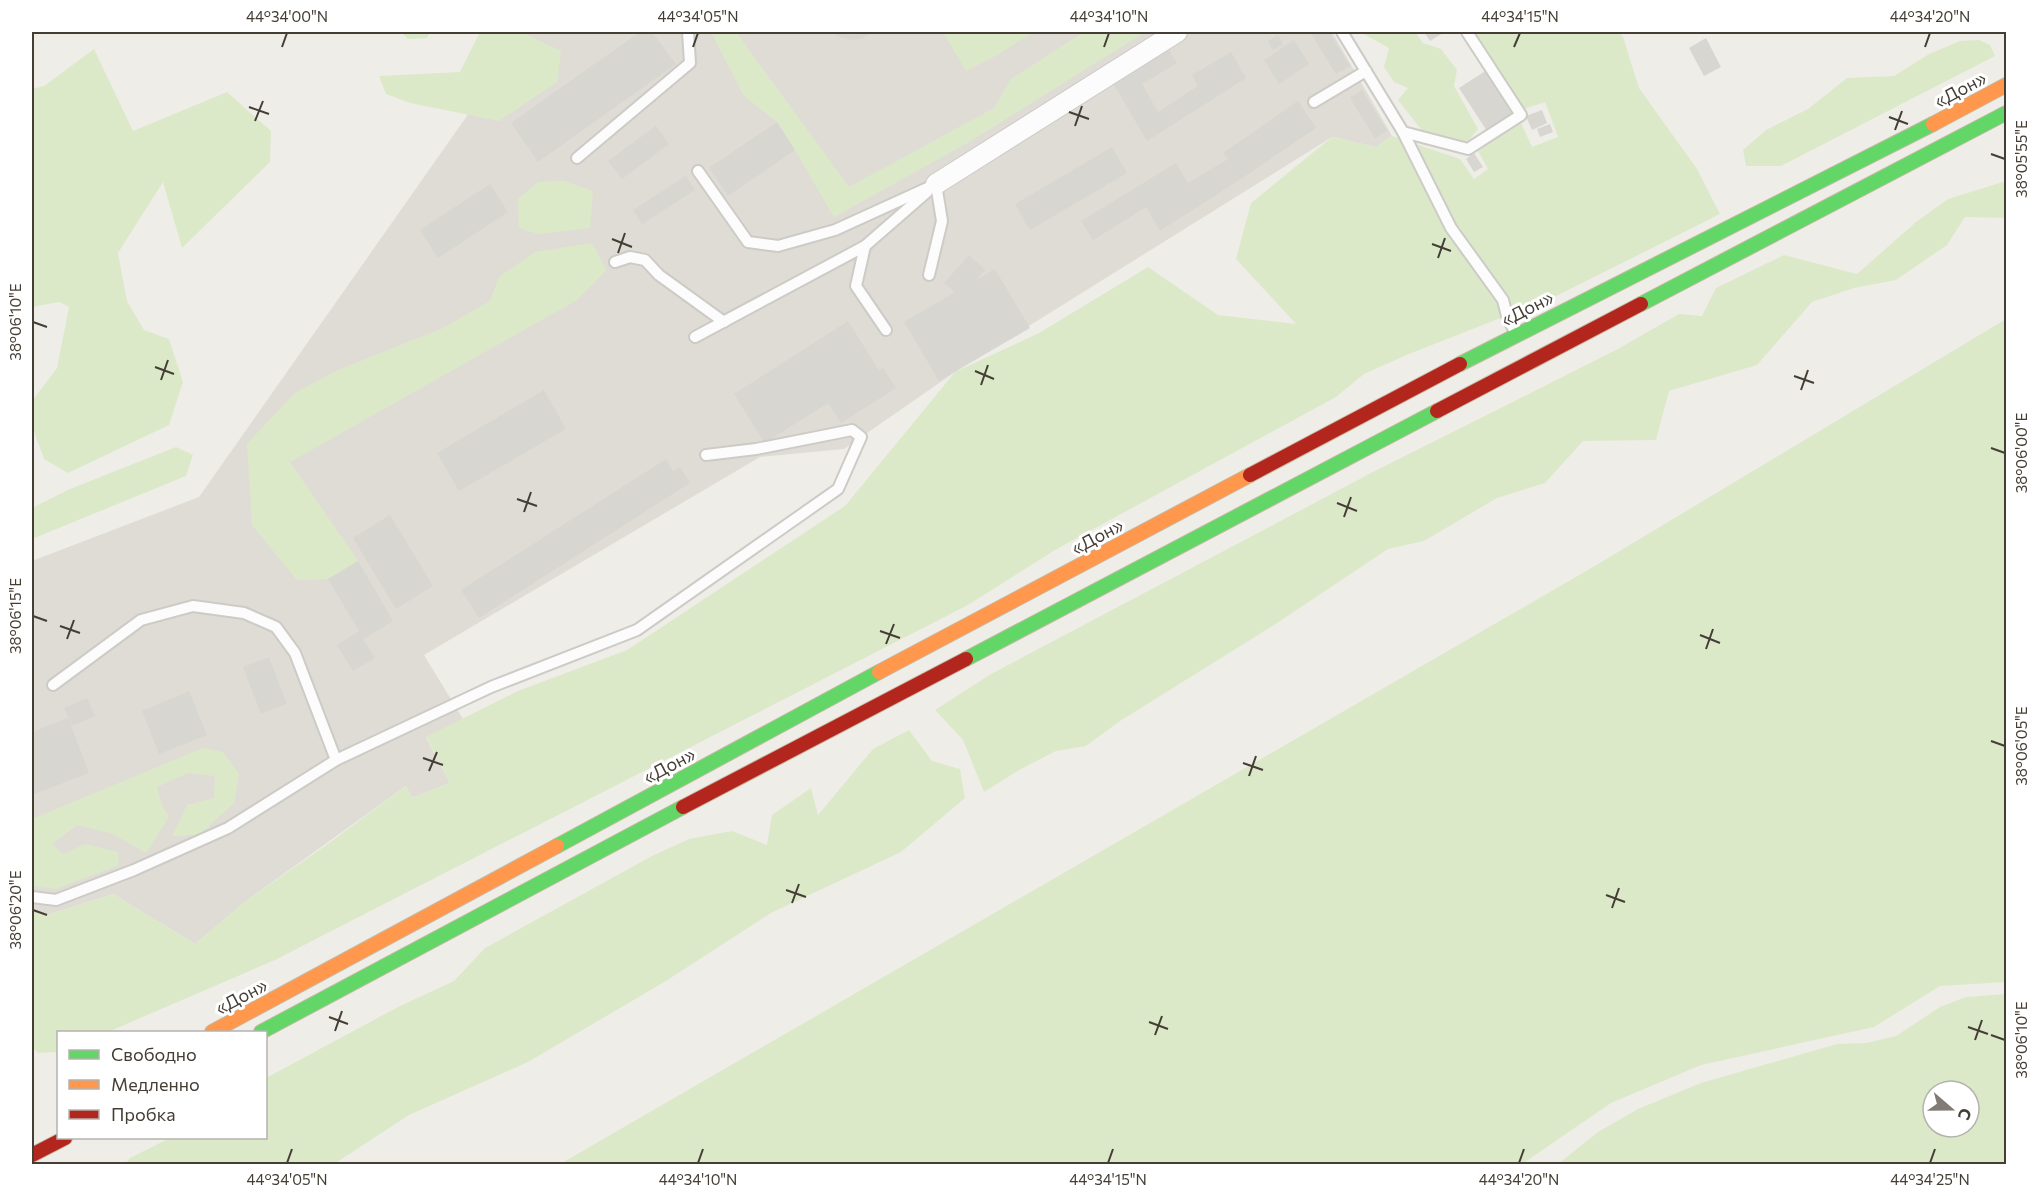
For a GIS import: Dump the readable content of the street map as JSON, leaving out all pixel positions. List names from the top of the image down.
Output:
{
  "streets": {
    "highway": ["«Дон»"]
  },
  "legend": ["Свободно", "Медленно", "Пробка"],
  "north": "right",
  "coordinates": [
    "44°34'00\"N",
    "44°34'05\"N",
    "44°34'10\"N",
    "44°34'15\"N",
    "44°34'20\"N",
    "38°05'55\"E",
    "38°06'10\"E",
    "38°06'00\"E",
    "38°06'15\"E",
    "38°06'05\"E",
    "38°06'20\"E",
    "44°34'25\"N"
  ]
}
